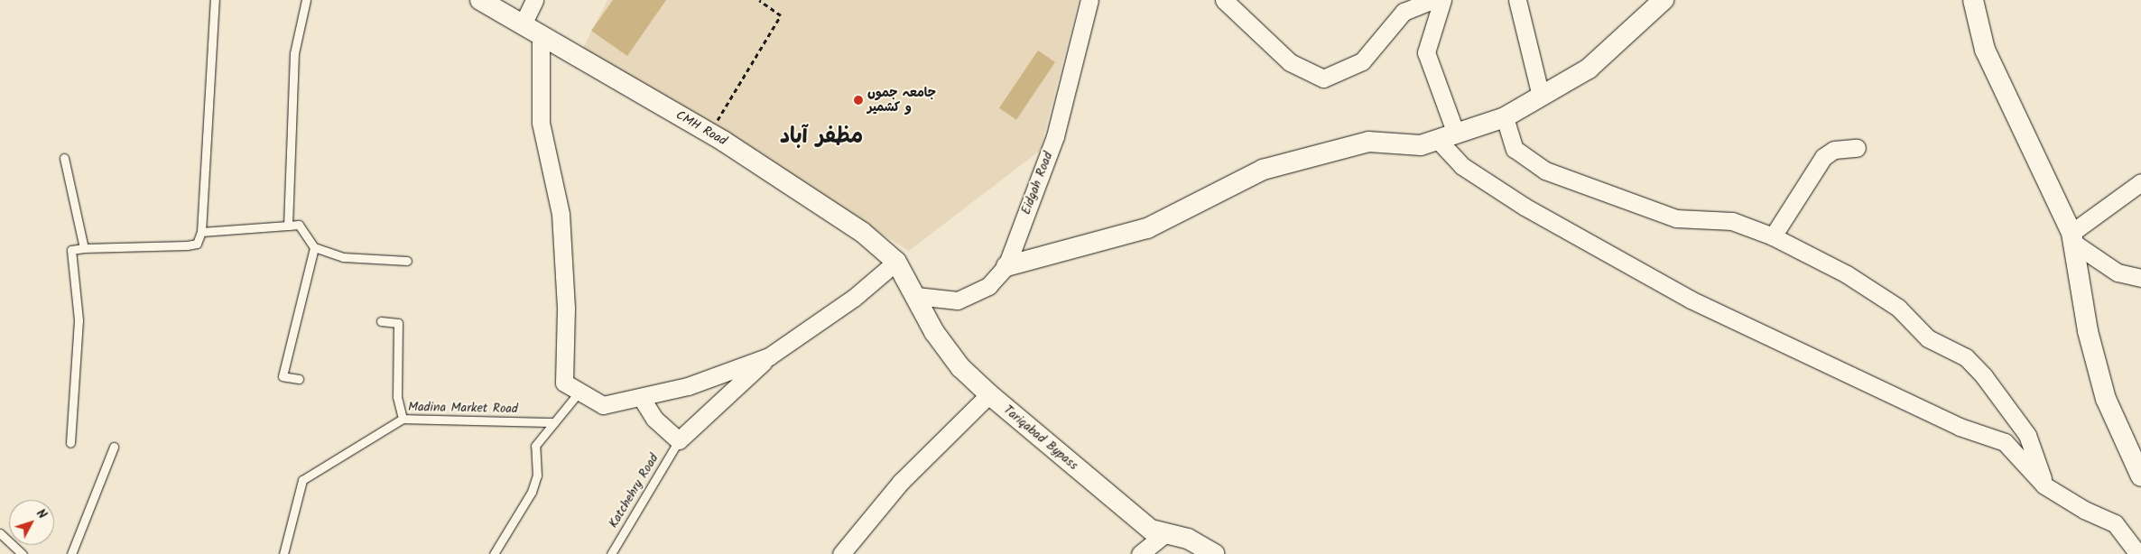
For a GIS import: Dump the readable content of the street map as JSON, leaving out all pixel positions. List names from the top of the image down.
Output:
{
  "streets": {
    "street": ["CMH Road", "Eidgah Road", "Tariqabad Bypass"],
    "lane": ["Madina Market Road", "Katchehry Road"]
  },
  "crossings": [
    ["CMH Road", "Tariqabad Bypass"],
    ["Eidgah Road", "Tariqabad Bypass"]
  ],
  "districts": ["مظفر آباد"],
  "places": ["جامعہ جموں و کشمیر"],
  "north": "top right"
}
